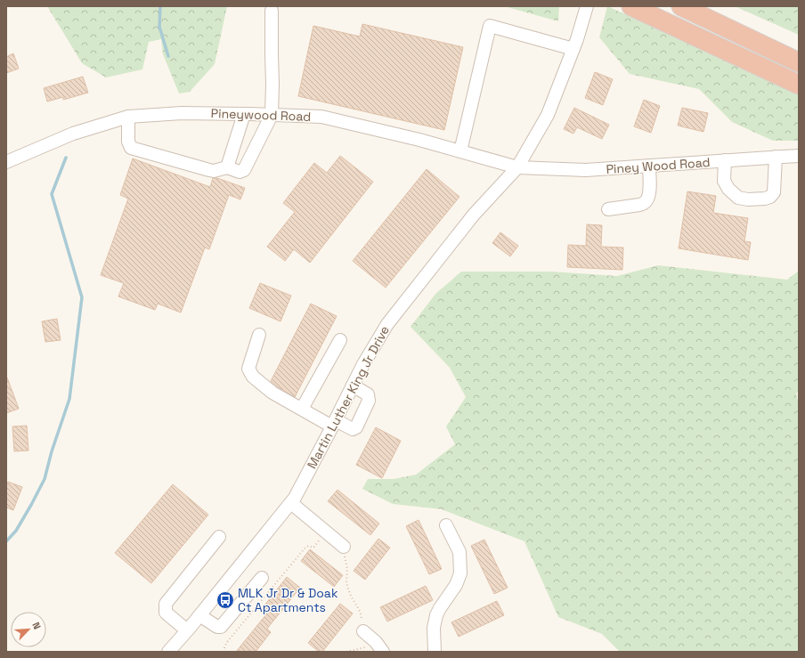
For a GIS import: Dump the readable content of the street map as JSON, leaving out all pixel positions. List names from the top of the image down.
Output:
{
  "streets": {
    "street": ["Pineywood Road", "Piney Wood Road", "Martin Luther King Jr Drive"]
  },
  "crossings": [
    ["Pineywood Road", "Piney Wood Road"],
    ["Pineywood Road", "Martin Luther King Jr Drive"],
    ["Piney Wood Road", "Martin Luther King Jr Drive"]
  ],
  "places": {
    "bus stop": ["MLK Jr Dr & Doak Ct Apartments"]
  },
  "north": "top right"
}
